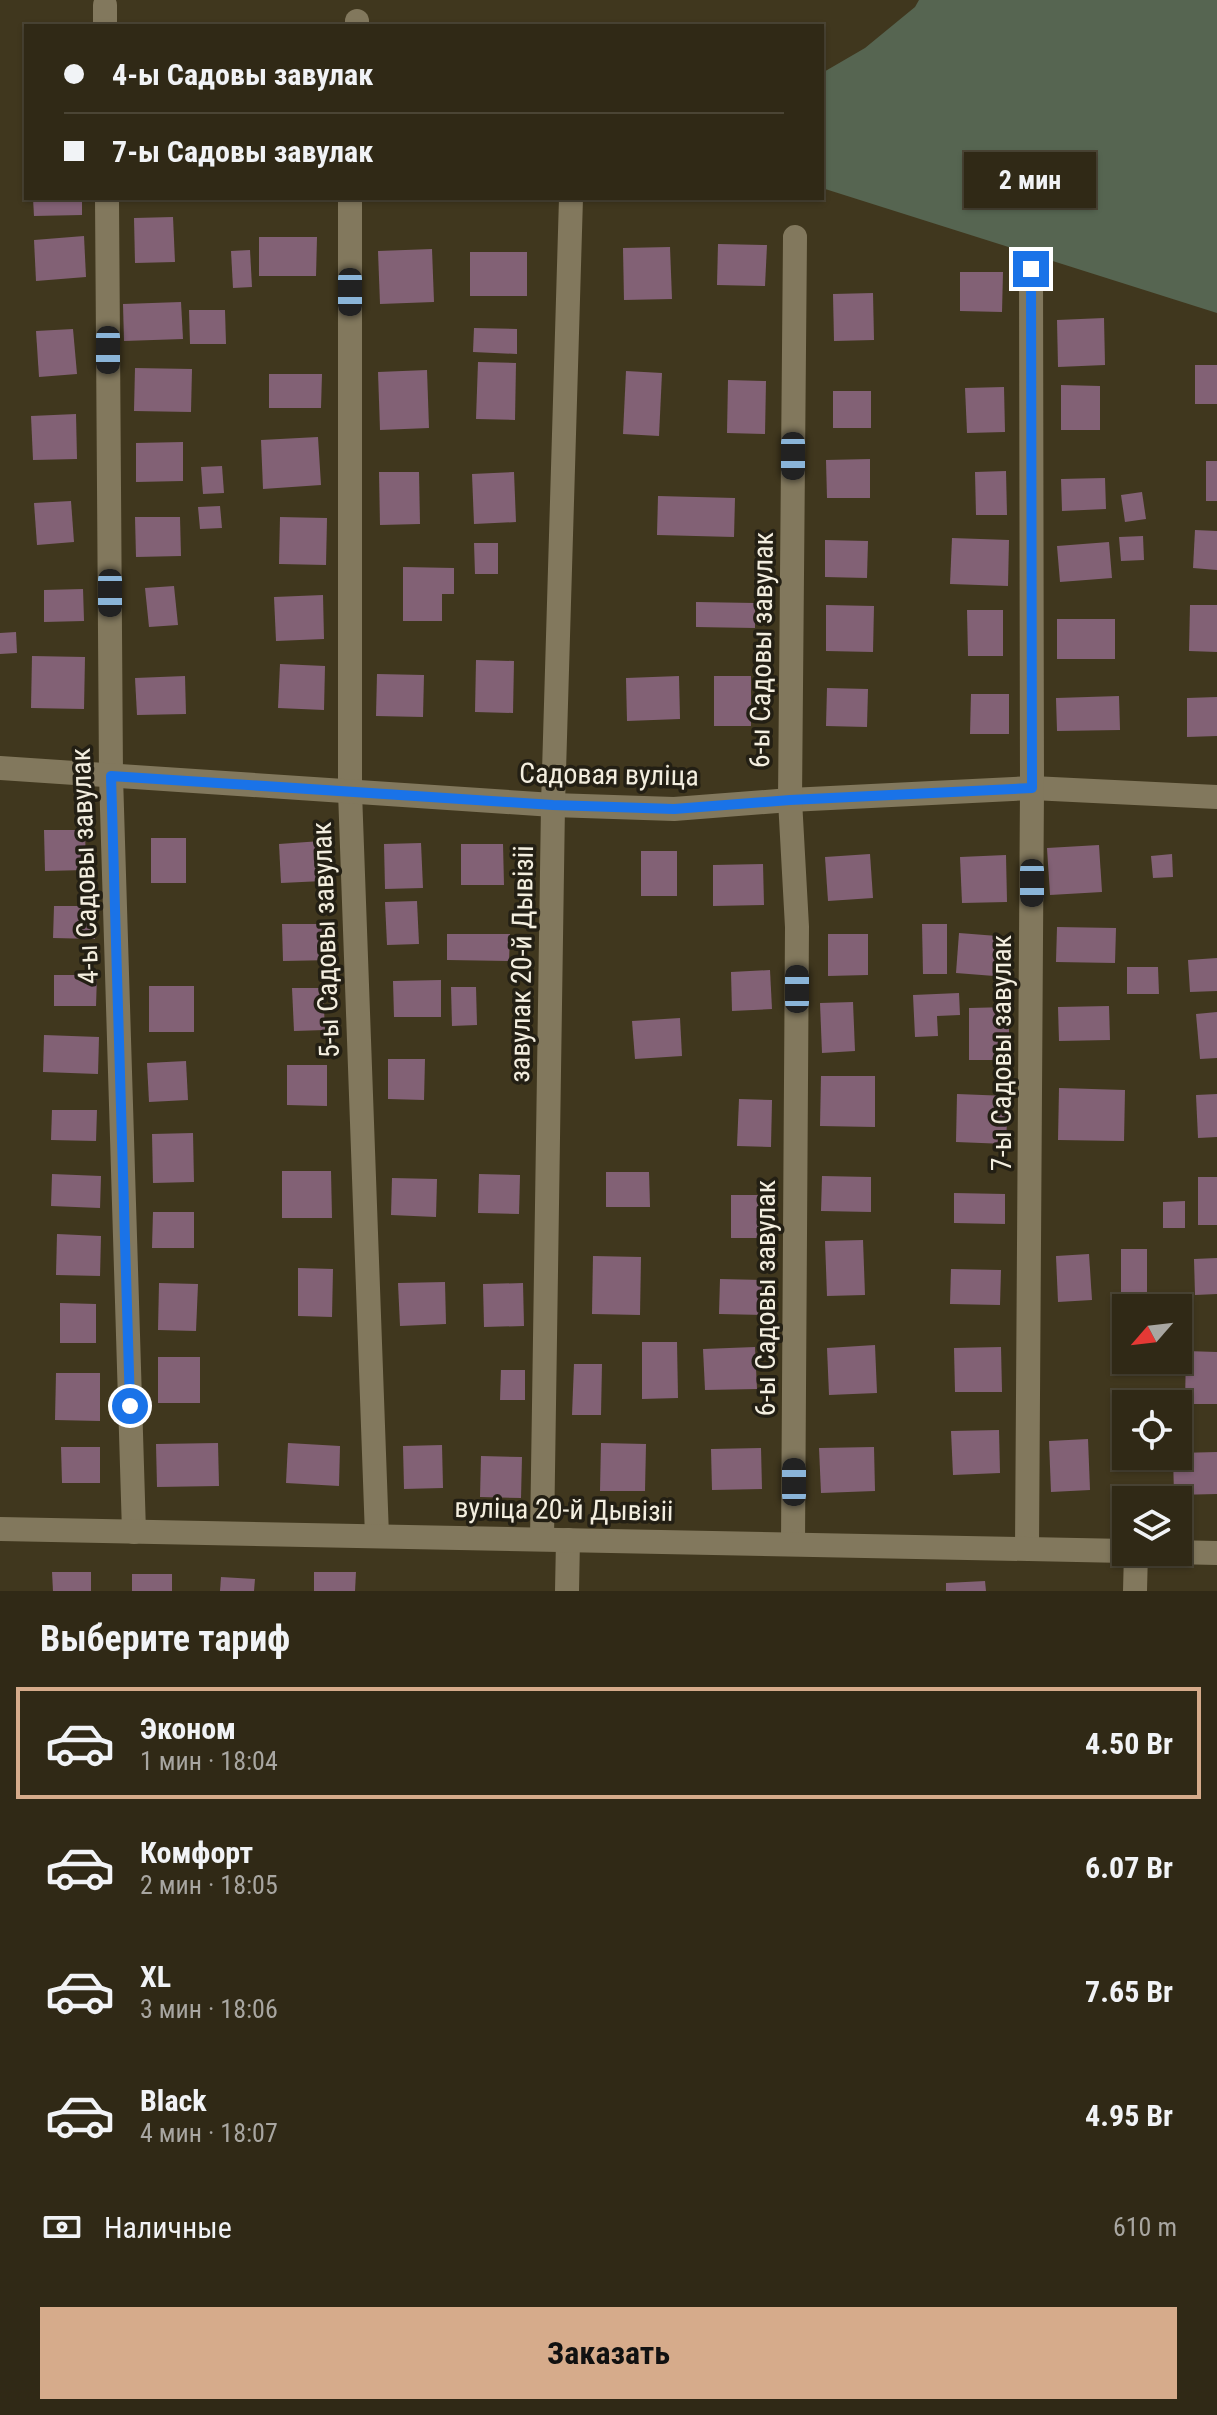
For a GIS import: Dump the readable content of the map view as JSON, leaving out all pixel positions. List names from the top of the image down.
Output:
{
  "streets": {
    "street": [
      "6-ы Садовы завулак",
      "Садовая вуліца",
      "4-ы Садовы завулак",
      "5-ы Садовы завулак",
      "завулак 20-й Дывізіі",
      "7-ы Садовы завулак",
      "вуліца 20-й Дывізіі"
    ]
  },
  "crossings": [
    ["6-ы Садовы завулак", "Садовая вуліца"],
    ["6-ы Садовы завулак", "вуліца 20-й Дывізіі"],
    ["Садовая вуліца", "4-ы Садовы завулак"],
    ["Садовая вуліца", "5-ы Садовы завулак"],
    ["Садовая вуліца", "завулак 20-й Дывізіі"],
    ["Садовая вуліца", "7-ы Садовы завулак"],
    ["4-ы Садовы завулак", "вуліца 20-й Дывізіі"],
    ["5-ы Садовы завулак", "вуліца 20-й Дывізіі"],
    ["завулак 20-й Дывізіі", "вуліца 20-й Дывізіі"],
    ["7-ы Садовы завулак", "вуліца 20-й Дывізіі"]
  ],
  "north": "bottom left",
  "page": {
    "banner": ["4-ы Садовы завулак", "7-ы Садовы завулак"],
    "bubble": "2 мин",
    "heading": "Выберите тариф",
    "list": [
      {
        "name": "Эконом",
        "note": "1 мин · 18:04",
        "value": "4.50 Br"
      },
      {
        "name": "Комфорт",
        "note": "2 мин · 18:05",
        "value": "6.07 Br"
      },
      {
        "name": "XL",
        "note": "3 мин · 18:06",
        "value": "7.65 Br"
      },
      {
        "name": "Black",
        "note": "4 мин · 18:07",
        "value": "4.95 Br"
      }
    ],
    "pay": ["Наличные", "610 m"],
    "buttons": "Заказать"
  }
}
